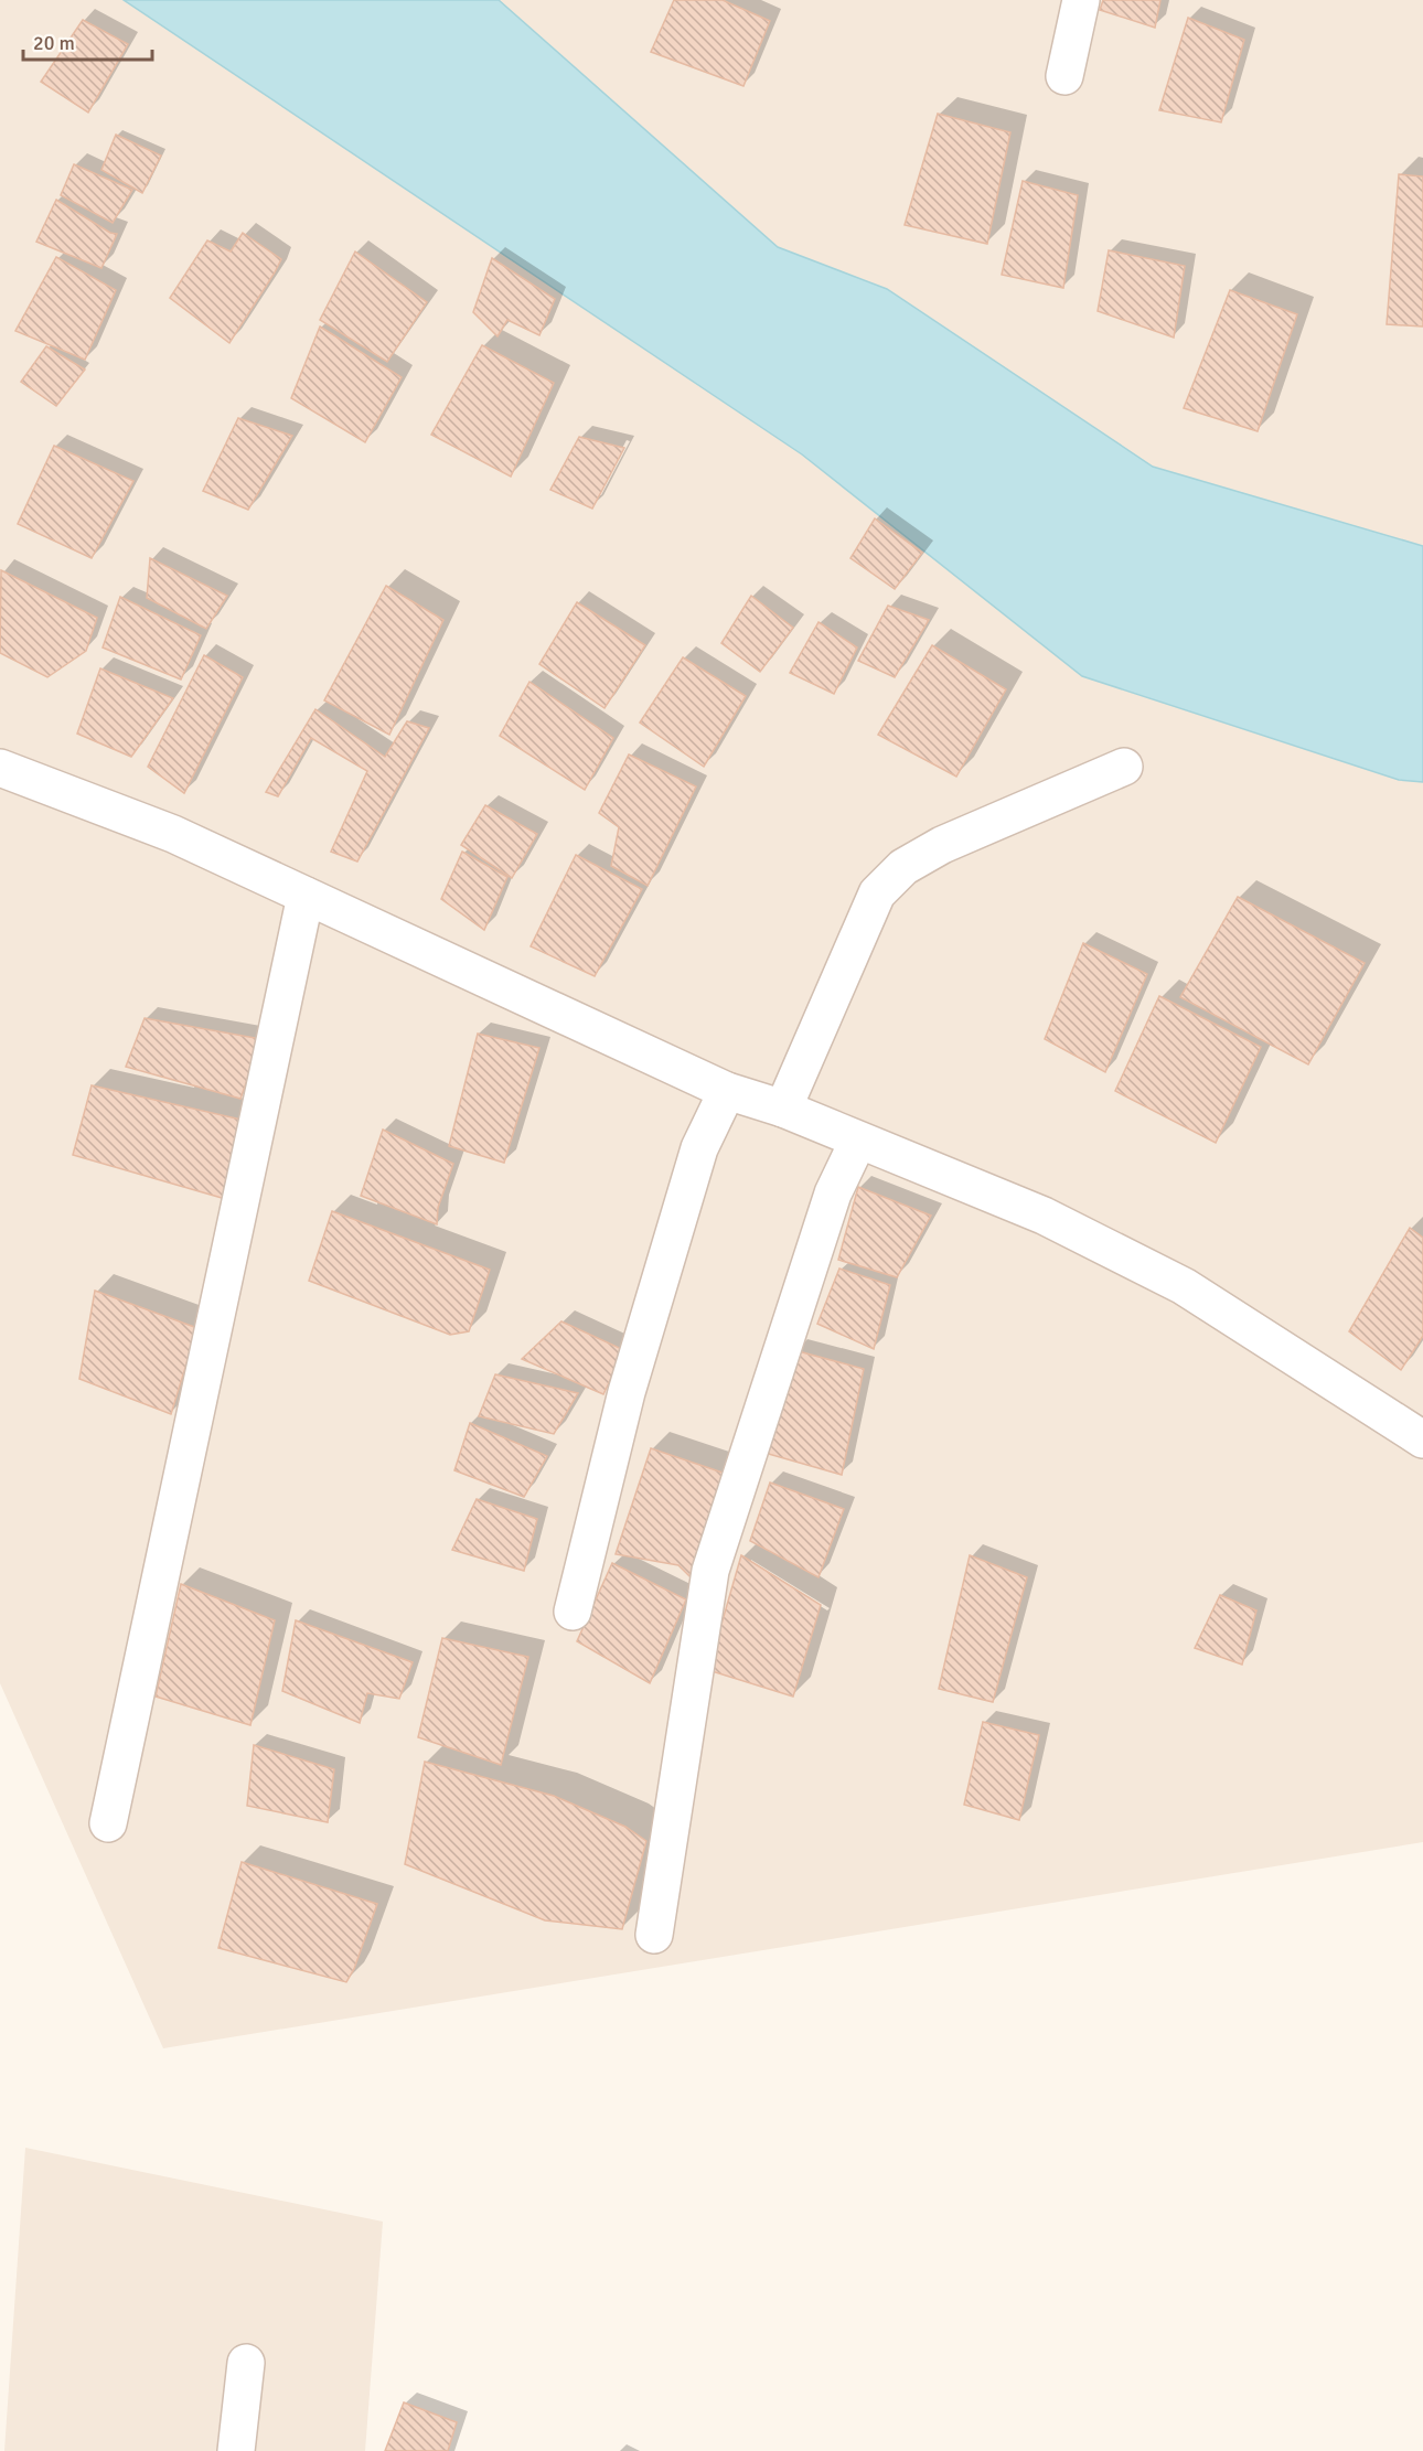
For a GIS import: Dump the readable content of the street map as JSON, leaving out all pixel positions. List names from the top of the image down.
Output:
{
  "scale_bar": "20 m"
}
